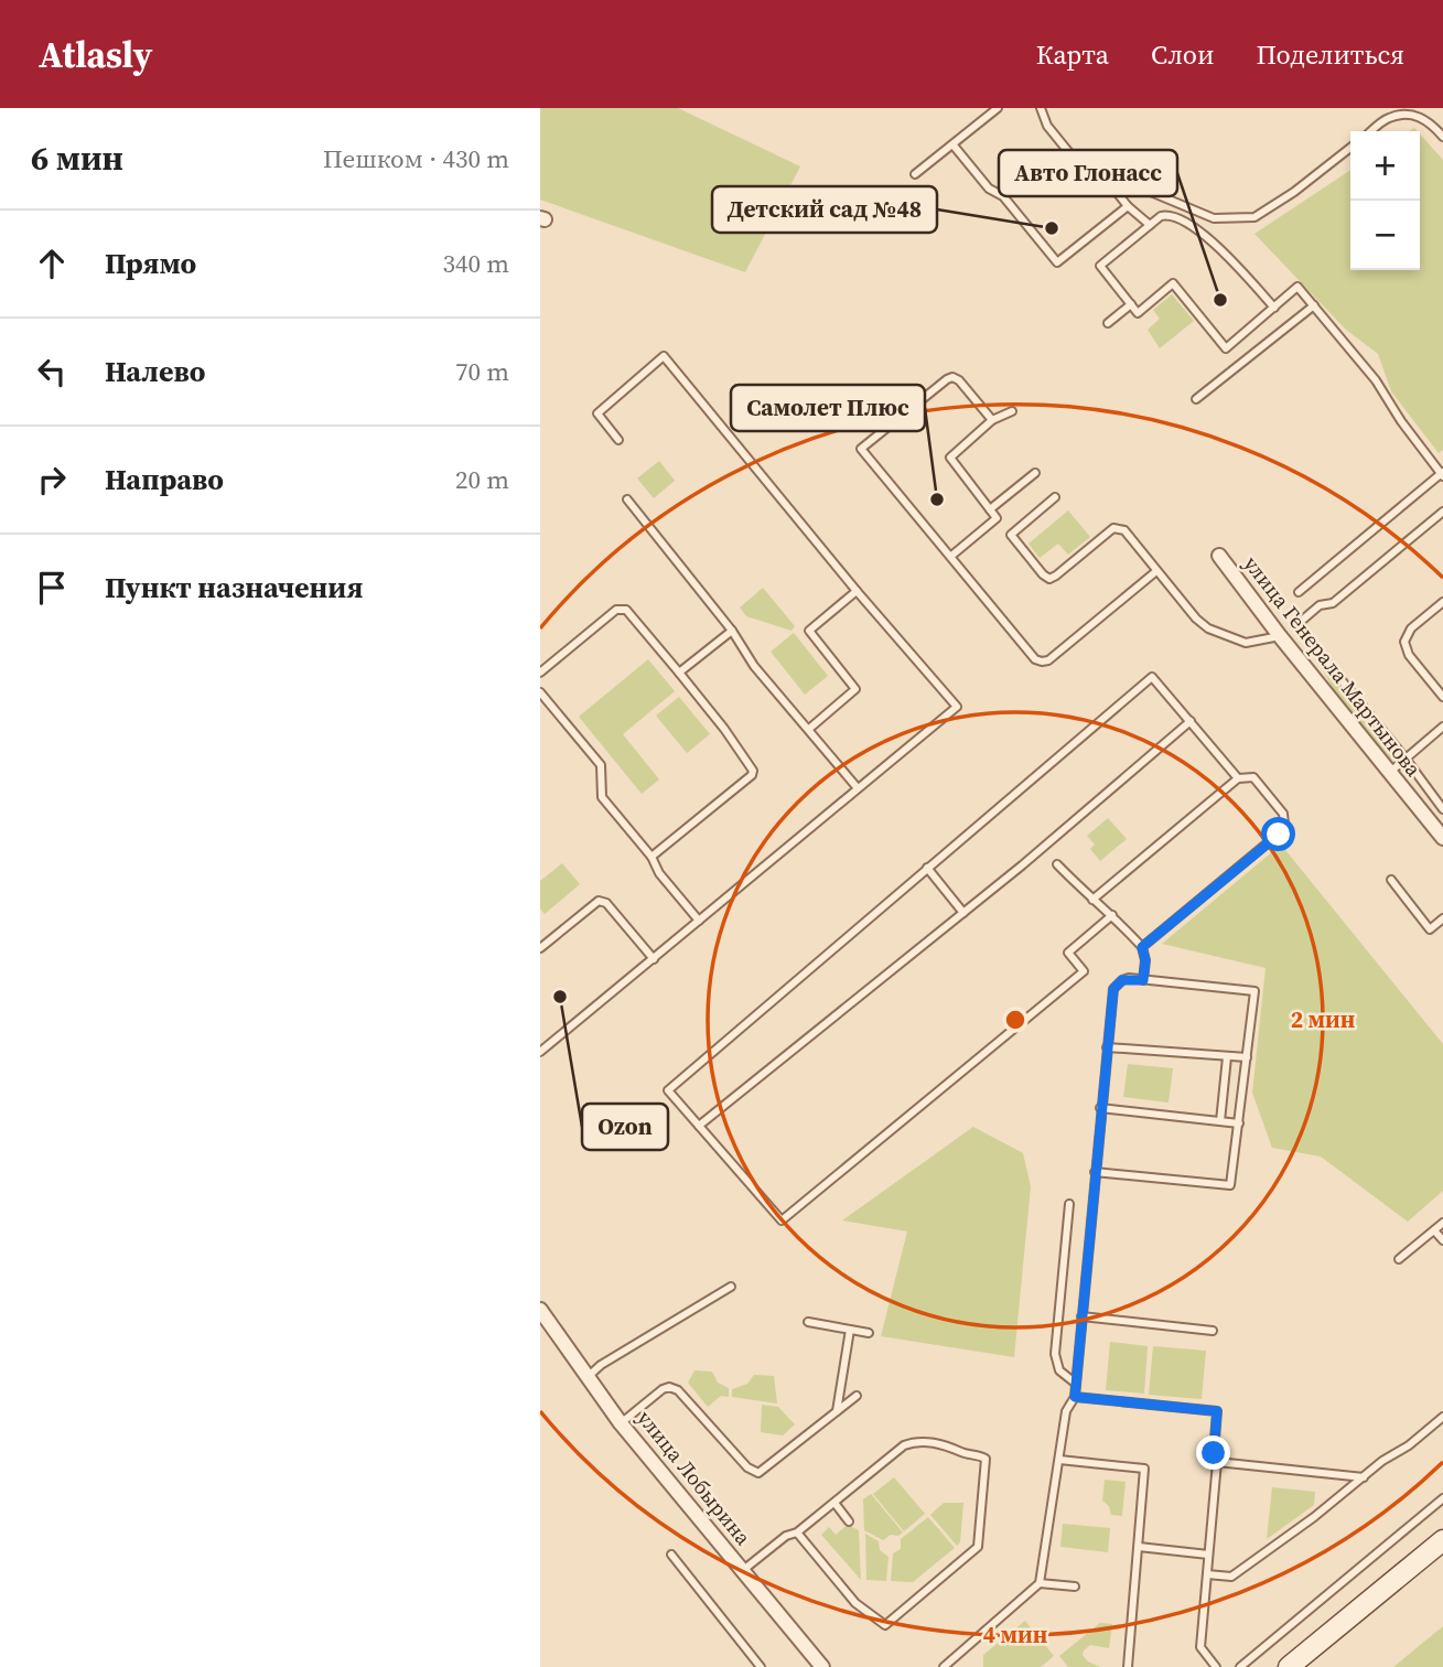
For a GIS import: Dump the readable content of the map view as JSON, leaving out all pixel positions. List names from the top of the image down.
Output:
{
  "streets": {
    "street": ["улица Генерала Мартынова", "улица Лобырина"]
  },
  "places": [
    "Детский сад №48",
    "Авто Глонасс",
    "Самолет Плюс",
    "Ozon"
  ],
  "page": {
    "header": "Atlasly",
    "nav": ["Карта", "Слои", "Поделиться"],
    "heading": ["6 мин", "Пешком · 430 m"],
    "map_buttons": ["+", "−"],
    "list": [
      ["Прямо", "340 m"],
      ["Налево", "70 m"],
      ["Направо", "20 m"],
      "Пункт назначения"
    ]
  },
  "rings": ["2 мин", "4 мин"]
}
